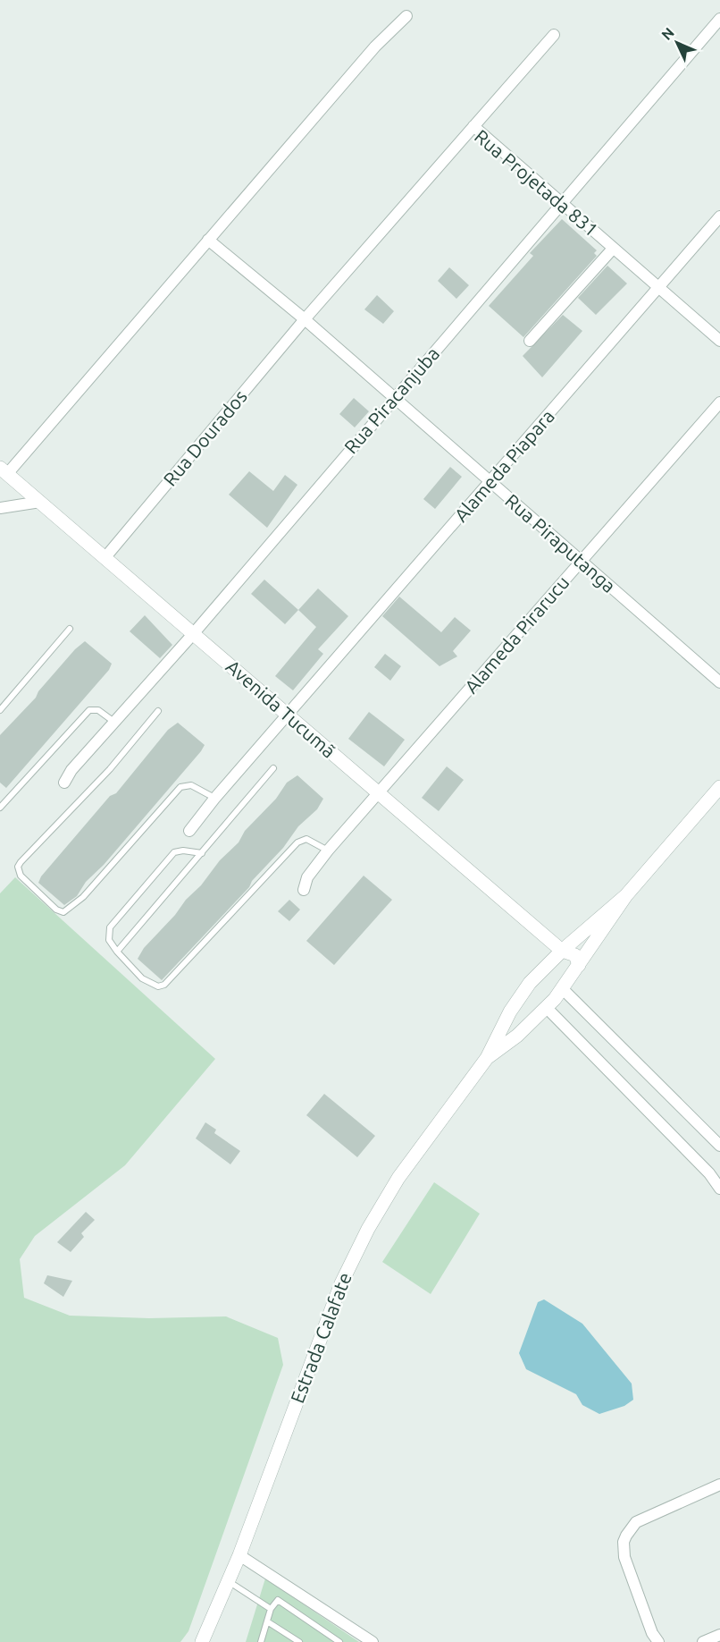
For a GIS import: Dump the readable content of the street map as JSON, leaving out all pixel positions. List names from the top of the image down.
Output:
{
  "streets": {
    "street": [
      "Rua Projetada 831",
      "Rua Piracanjuba",
      "Rua Dourados",
      "Alameda Piapara",
      "Rua Piraputanga",
      "Alameda Pirarucu",
      "Avenida Tucumã",
      "Estrada Calafate"
    ]
  },
  "crossings": [
    ["Rua Projetada 831", "Rua Piracanjuba"],
    ["Rua Projetada 831", "Rua Dourados"],
    ["Rua Projetada 831", "Alameda Piapara"],
    ["Rua Projetada 831", "Rua Piraputanga"],
    ["Rua Piracanjuba", "Rua Piraputanga"],
    ["Rua Piracanjuba", "Avenida Tucumã"],
    ["Rua Dourados", "Rua Piraputanga"],
    ["Rua Dourados", "Avenida Tucumã"],
    ["Alameda Piapara", "Rua Piraputanga"],
    ["Alameda Piapara", "Avenida Tucumã"],
    ["Rua Piraputanga", "Alameda Pirarucu"],
    ["Alameda Pirarucu", "Avenida Tucumã"],
    ["Avenida Tucumã", "Estrada Calafate"]
  ],
  "north": "top left"
}
